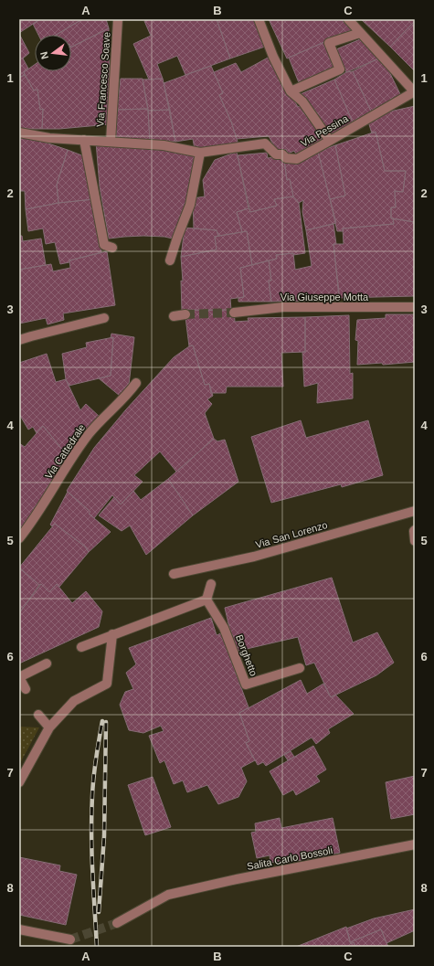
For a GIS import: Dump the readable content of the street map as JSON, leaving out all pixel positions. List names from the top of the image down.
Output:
{
  "streets": {
    "street": [
      "Via Francesco Soave",
      "Via Pessina",
      "Via Giuseppe Motta",
      "Via Cattedrale",
      "Via San Lorenzo",
      "Borghetto",
      "Salita Carlo Bossoli"
    ]
  },
  "crossings": [
    ["Via Francesco Soave", "Via Pessina"]
  ],
  "north": "left",
  "grid": {
    "columns": ["A", "B", "C"],
    "rows": [
      "1",
      "2",
      "3",
      "4",
      "5",
      "6",
      "7",
      "8"
    ]
  }
}
